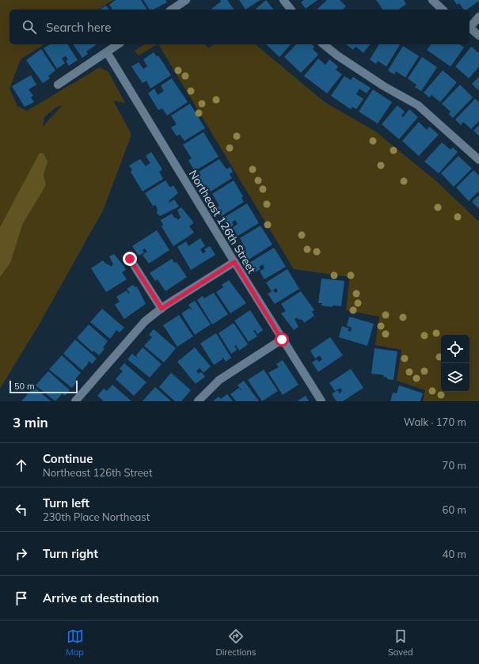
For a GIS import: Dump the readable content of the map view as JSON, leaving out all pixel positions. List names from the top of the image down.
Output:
{
  "streets": {
    "street": ["Northeast 126th Street"]
  },
  "scale_bar": "50 m",
  "page": {
    "search": "Search here",
    "scale": "50 m",
    "heading": ["3 min", "Walk · 170 m"],
    "list": [
      ["Continue", "Northeast 126th Street", "70 m"],
      ["Turn left", "230th Place Northeast", "60 m"],
      ["Turn right", "40 m"],
      "Arrive at destination"
    ],
    "nav": ["Map", "Directions", "Saved"]
  }
}
